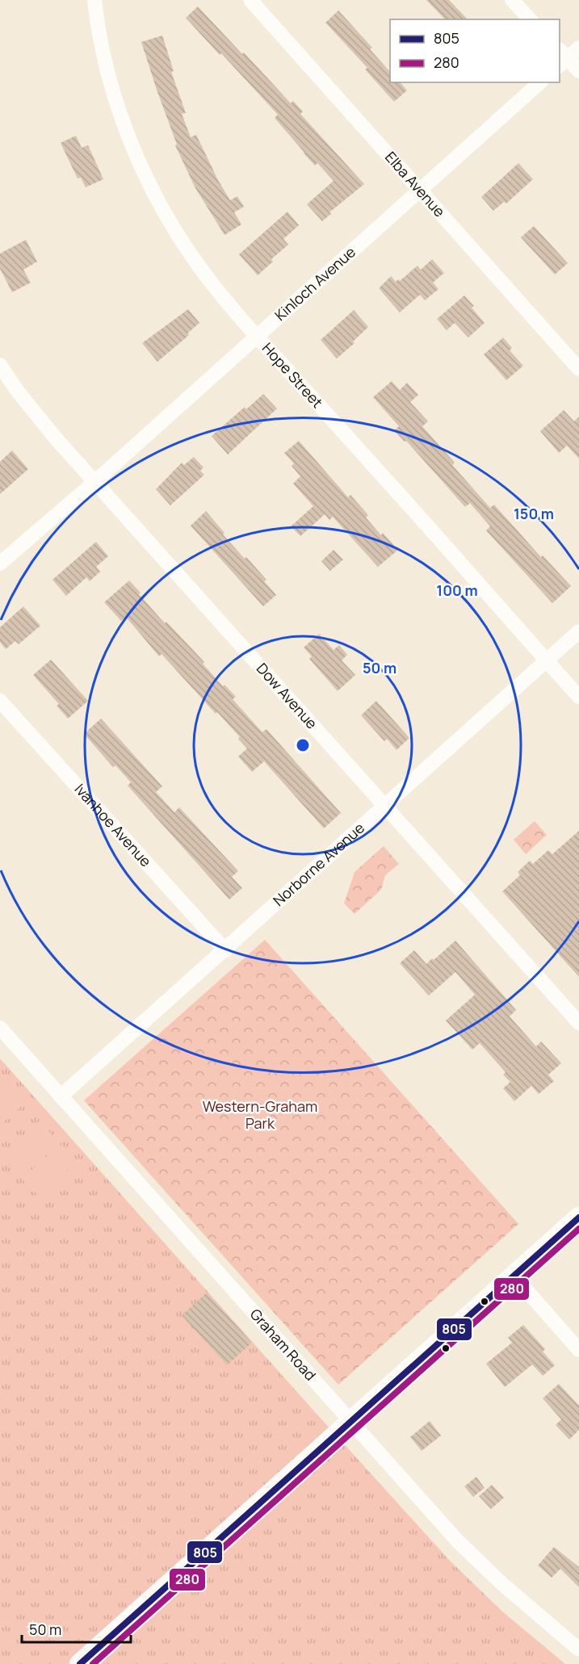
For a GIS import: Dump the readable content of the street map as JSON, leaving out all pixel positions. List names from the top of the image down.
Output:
{
  "streets": {
    "street": [
      "Elba Avenue",
      "Kinloch Avenue",
      "Hope Street",
      "Dow Avenue",
      "Ivanhoe Avenue",
      "Norborne Avenue",
      "Graham Road"
    ]
  },
  "crossings": [
    ["Elba Avenue", "Kinloch Avenue"],
    ["Kinloch Avenue", "Hope Street"],
    ["Kinloch Avenue", "Dow Avenue"],
    ["Hope Street", "Norborne Avenue"],
    ["Dow Avenue", "Norborne Avenue"],
    ["Ivanhoe Avenue", "Norborne Avenue"],
    ["Norborne Avenue", "Graham Road"]
  ],
  "parks": ["Western-Graham Park"],
  "lines": ["transit line 805", "transit line 280"],
  "legend": ["805", "280"],
  "scale_bar": "50 m",
  "rings": ["150 m", "100 m", "50 m"]
}
